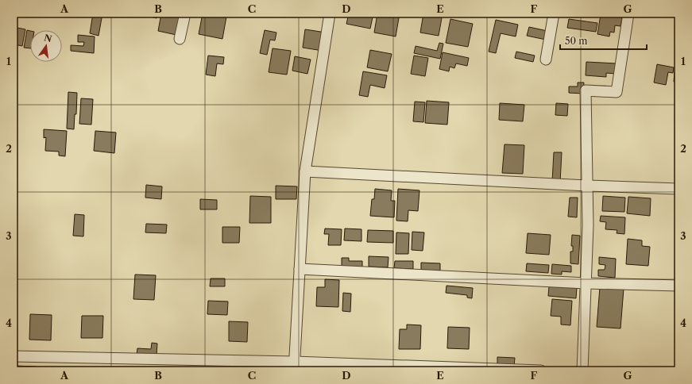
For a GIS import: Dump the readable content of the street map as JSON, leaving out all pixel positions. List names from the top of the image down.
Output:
{
  "scale_bar": "50 m",
  "north": "top",
  "grid": {
    "columns": [
      "A",
      "B",
      "C",
      "D",
      "E",
      "F",
      "G"
    ],
    "rows": [
      "1",
      "2",
      "3",
      "4"
    ]
  }
}
